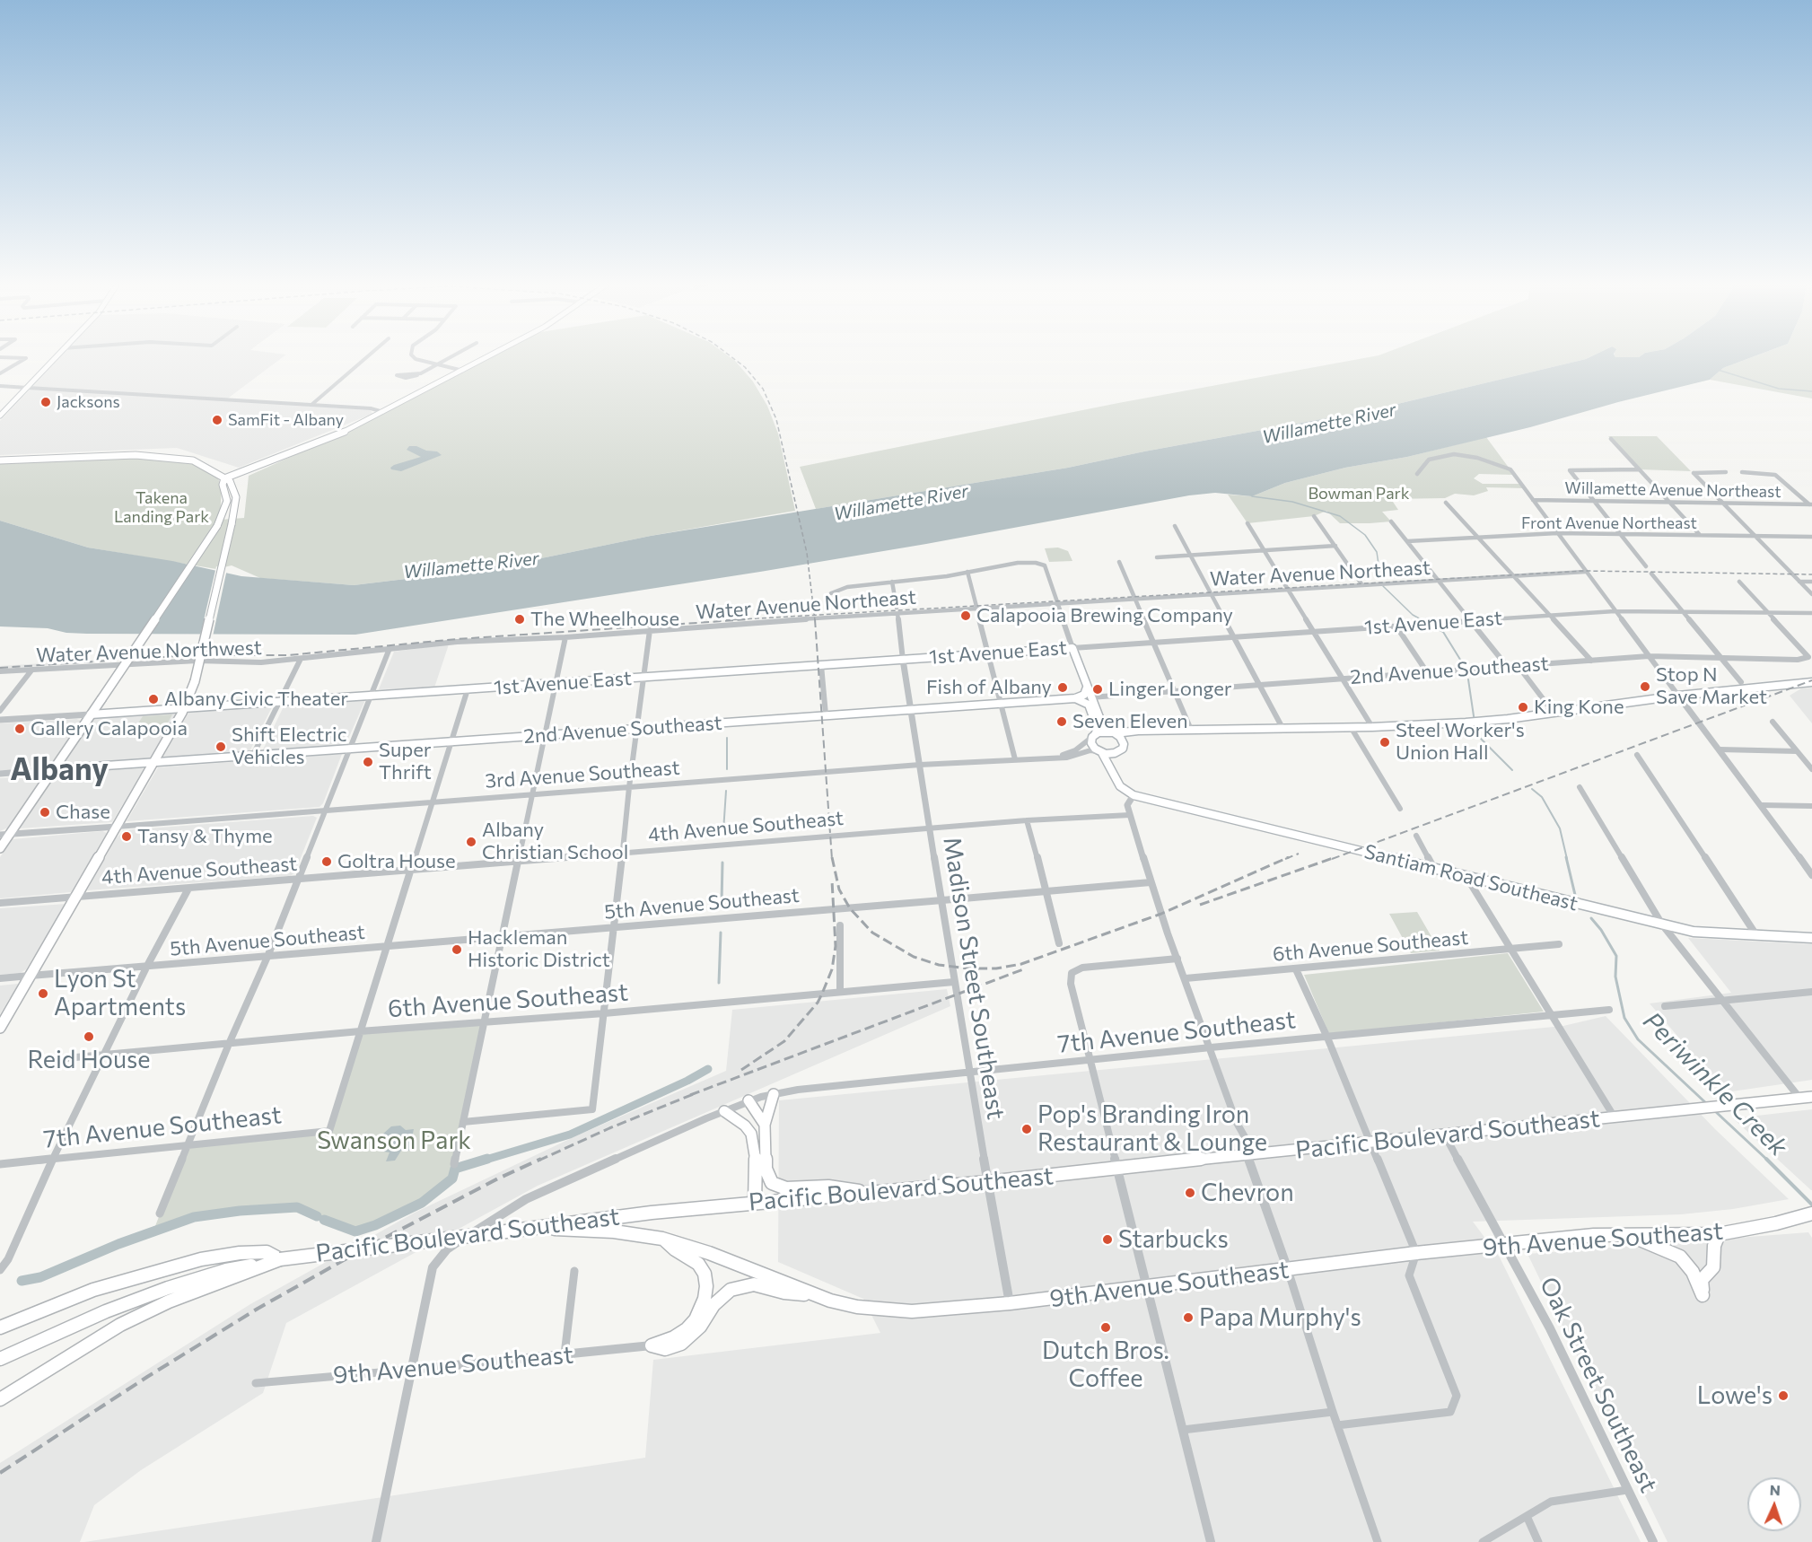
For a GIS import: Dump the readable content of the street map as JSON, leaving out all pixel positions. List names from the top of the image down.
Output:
{
  "streets": {
    "main road": [
      "1st Avenue East",
      "2nd Avenue Southeast",
      "Santiam Road Southeast",
      "Pacific Boulevard Southeast",
      "9th Avenue Southeast"
    ],
    "street": [
      "Willamette Avenue Northeast",
      "Front Avenue Northeast",
      "Water Avenue Northeast",
      "Water Avenue Northwest",
      "3rd Avenue Southeast",
      "4th Avenue Southeast",
      "5th Avenue Southeast",
      "6th Avenue Southeast",
      "Madison Street Southeast",
      "7th Avenue Southeast",
      "Oak Street Southeast"
    ]
  },
  "crossings": [
    ["Water Avenue Northeast", "Water Avenue Northwest"],
    ["1st Avenue East", "2nd Avenue Southeast"],
    ["1st Avenue East", "Madison Street Southeast"],
    ["2nd Avenue Southeast", "Madison Street Southeast"],
    ["3rd Avenue Southeast", "Madison Street Southeast"],
    ["4th Avenue Southeast", "Madison Street Southeast"],
    ["5th Avenue Southeast", "Madison Street Southeast"],
    ["6th Avenue Southeast", "Madison Street Southeast"],
    ["6th Avenue Southeast", "7th Avenue Southeast"],
    ["Madison Street Southeast", "7th Avenue Southeast"],
    ["Madison Street Southeast", "Pacific Boulevard Southeast"],
    ["Madison Street Southeast", "9th Avenue Southeast"],
    ["7th Avenue Southeast", "9th Avenue Southeast"],
    ["Pacific Boulevard Southeast", "9th Avenue Southeast"],
    ["Pacific Boulevard Southeast", "Oak Street Southeast"],
    ["9th Avenue Southeast", "Oak Street Southeast"]
  ],
  "districts": ["Albany"],
  "water": ["Willamette River", "Periwinkle Creek"],
  "parks": ["Bowman Park", "Takena Landing Park", "Swanson Park"],
  "places": [
    "Jacksons",
    "SamFit - Albany",
    "Calapooia Brewing Company",
    "The Wheelhouse",
    "Stop N Save Market",
    "Fish of Albany",
    "Linger Longer",
    "Albany Civic Theater",
    "King Kone",
    "Seven Eleven",
    "Gallery Calapooia",
    "Steel Worker's Union Hall",
    "Shift Electric Vehicles",
    "Super Thrift",
    "Chase",
    "Tansy & Thyme",
    "Albany Christian School",
    "Goltra House",
    "Hackleman Historic District",
    "Lyon St Apartments",
    "Reid House",
    "Pop's Branding Iron Restaurant & Lounge",
    "Chevron",
    "Starbucks",
    "Papa Murphy's",
    "Dutch Bros. Coffee",
    "Lowe's"
  ],
  "north": "top"
}
